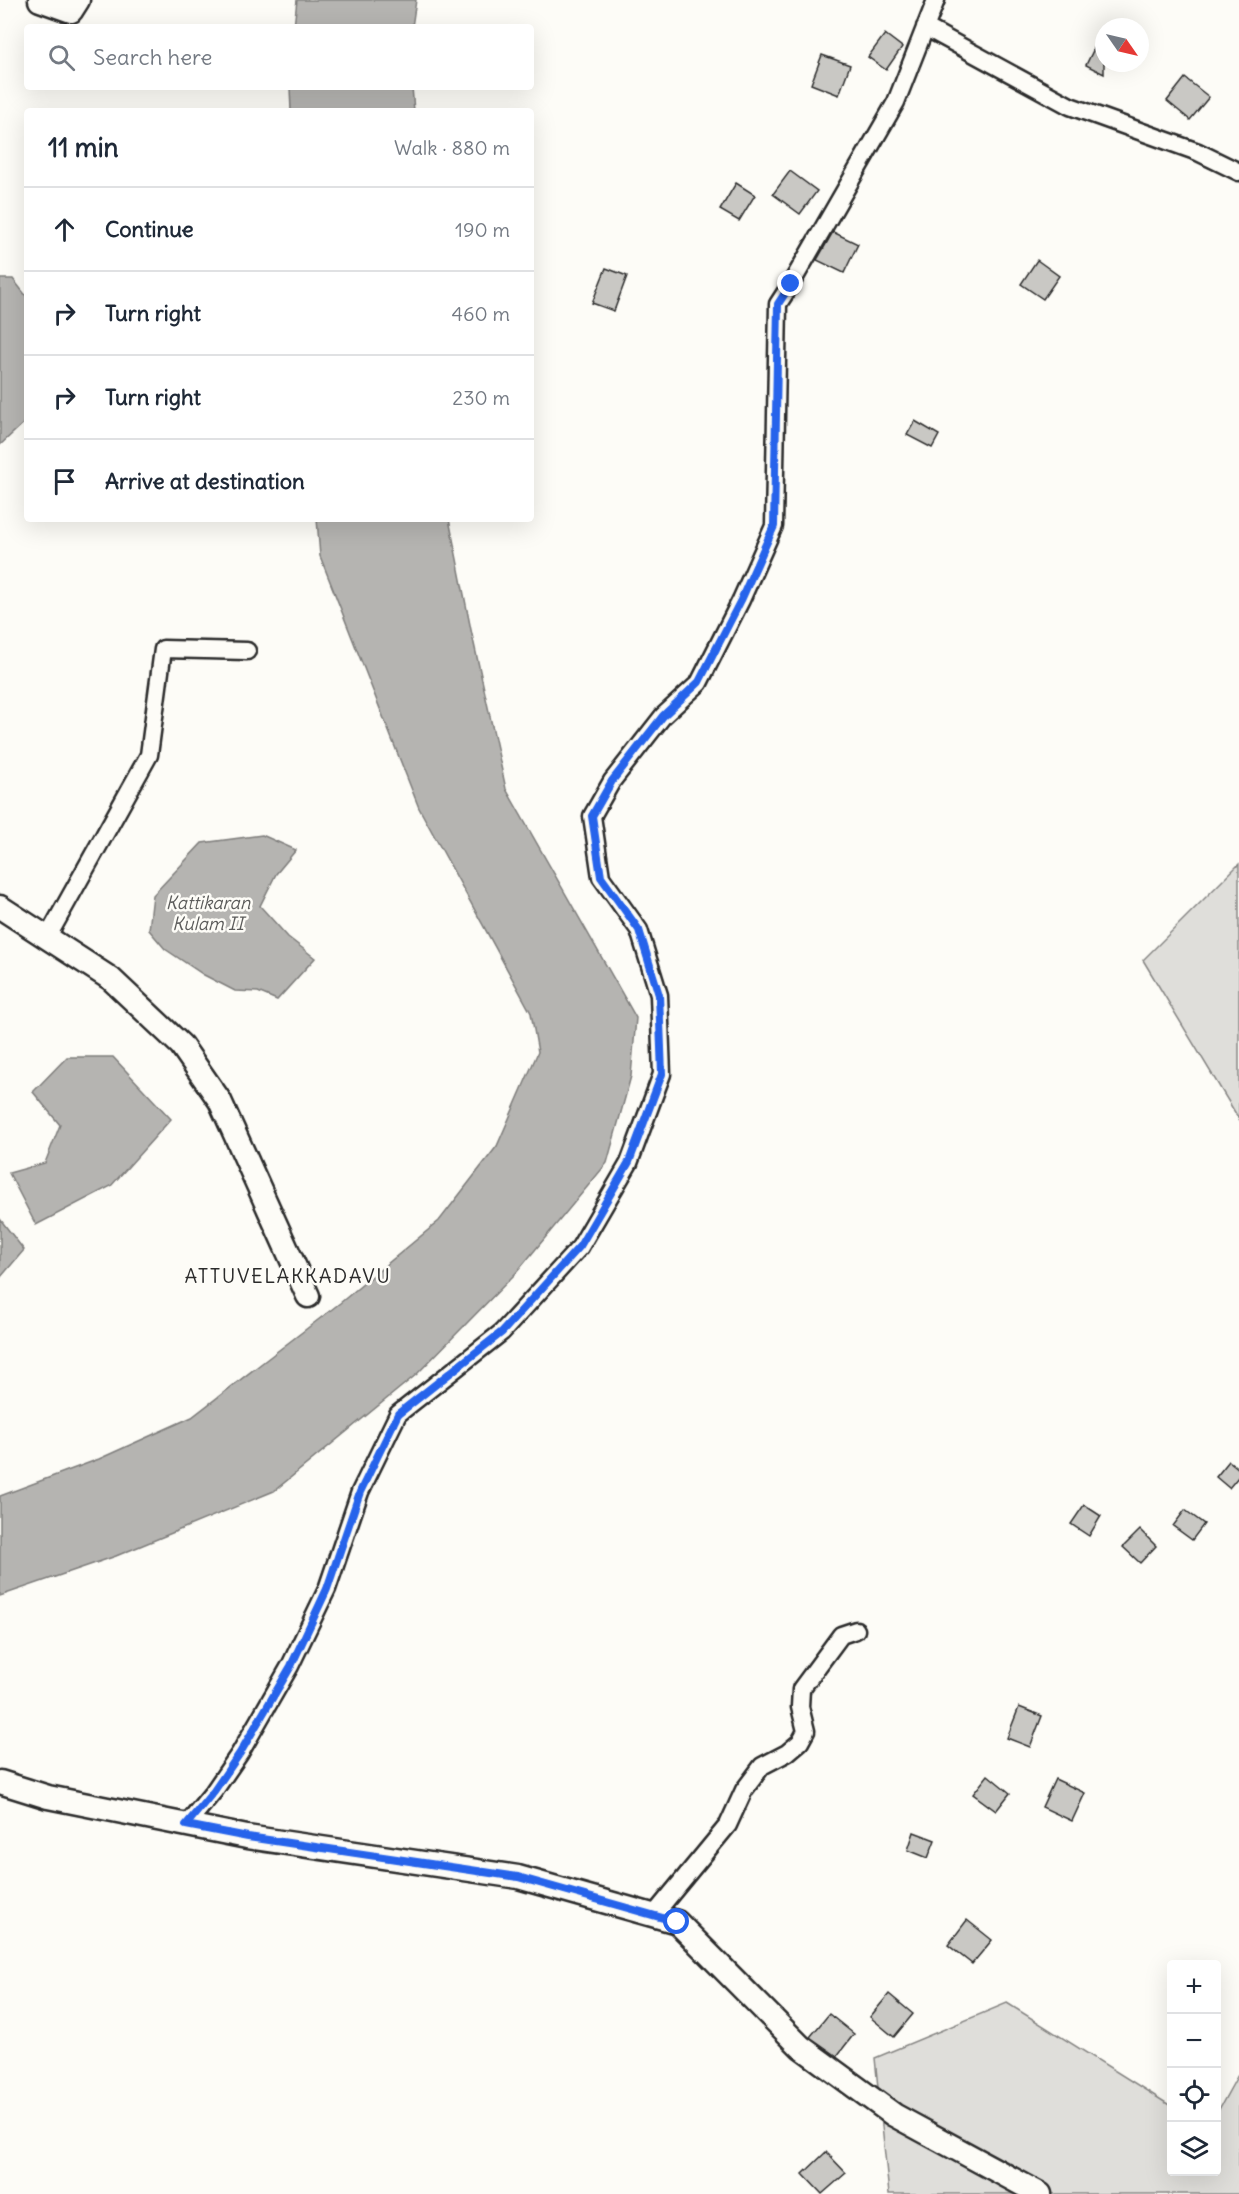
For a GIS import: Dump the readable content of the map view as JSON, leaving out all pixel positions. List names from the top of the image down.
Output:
{
  "districts": ["ATTUVELAKKADAVU"],
  "water": ["Kattikaran Kulam II"],
  "north": "bottom right",
  "page": {
    "search": "Search here",
    "heading": ["11 min", "Walk · 880 m"],
    "list": [
      ["Continue", "190 m"],
      ["Turn right", "460 m"],
      ["Turn right", "230 m"],
      "Arrive at destination"
    ],
    "map_buttons": ["+", "−"]
  }
}
